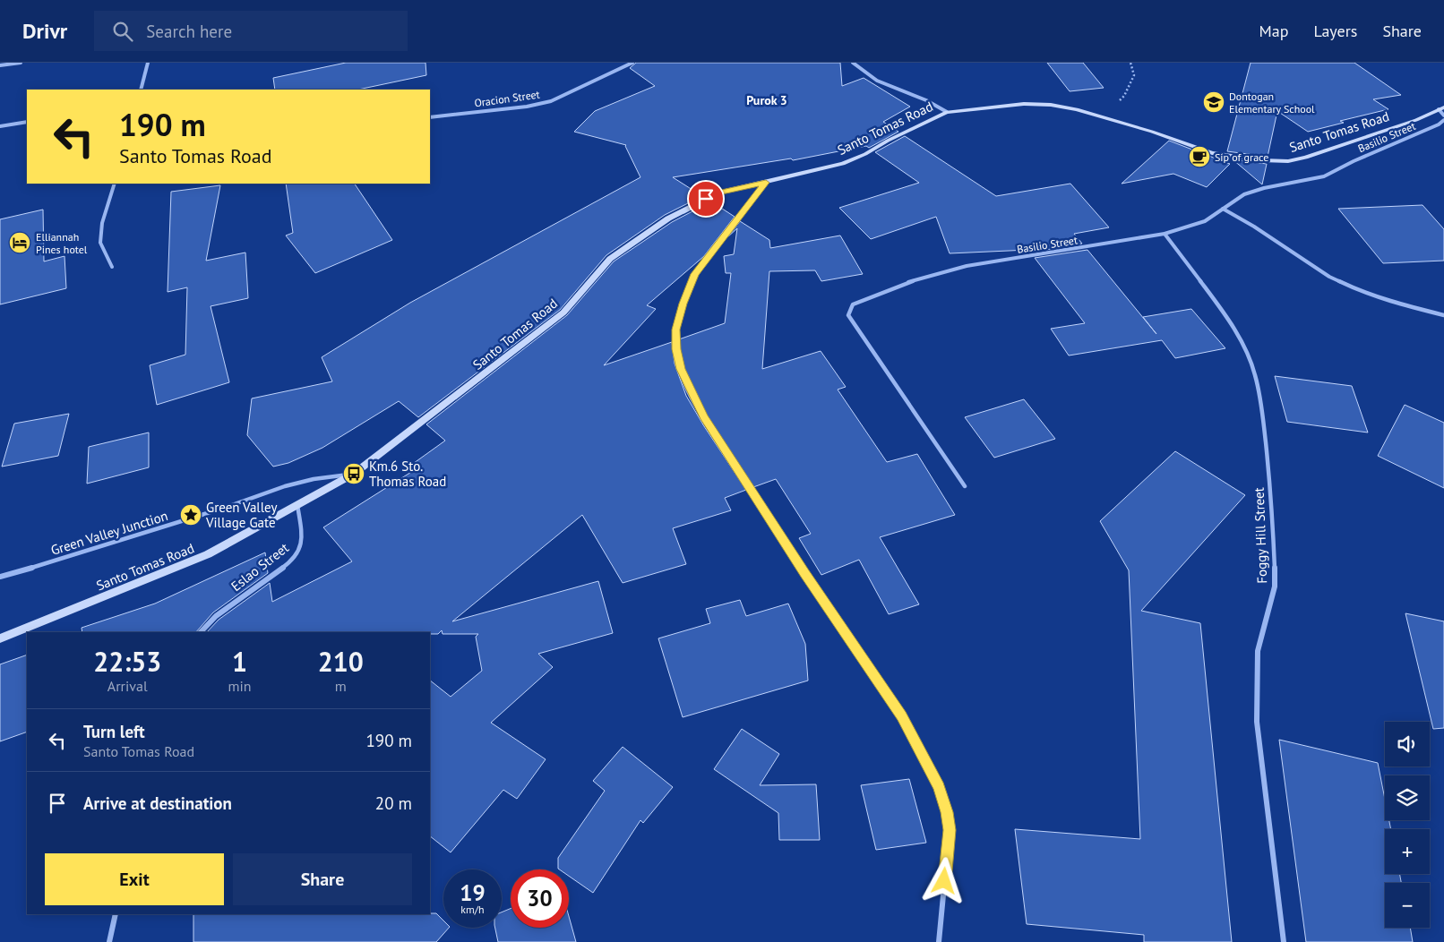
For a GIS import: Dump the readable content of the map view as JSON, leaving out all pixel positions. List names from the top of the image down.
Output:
{
  "streets": {
    "street": [
      "Oracion Street",
      "Santo Tomas Road",
      "Basilio Street",
      "Green Valley Junction",
      "Foggy Hill Street",
      "Eslao Street"
    ]
  },
  "crossings": [
    ["Santo Tomas Road", "Green Valley Junction"],
    ["Santo Tomas Road", "Eslao Street"],
    ["Basilio Street", "Foggy Hill Street"]
  ],
  "districts": ["Purok 3"],
  "places": {
    "school or university": ["Dontogan Elementary School"],
    "cafe": ["Sip of grace"],
    "hotel": ["Elliannah Pines hotel"],
    "bus stop": ["Km.6 Sto. Thomas Road"],
    "place": ["Green Valley Village Gate"]
  },
  "page": {
    "header": "Drivr",
    "search": "Search here",
    "nav": ["Map", "Layers", "Share"],
    "turn": ["190 m", "Santo Tomas Road"],
    "eta": [
      "22:53",
      "Arrival",
      "1",
      "min",
      "210",
      "m"
    ],
    "list": [
      {
        "name": "Turn left",
        "note": "Santo Tomas Road",
        "value": "190 m"
      },
      {
        "name": "Arrive at destination",
        "value": "20 m"
      }
    ],
    "map_buttons": ["+", "−"],
    "buttons": ["Exit", "Share"],
    "speed": "19 km/h",
    "limit": "30"
  }
}
